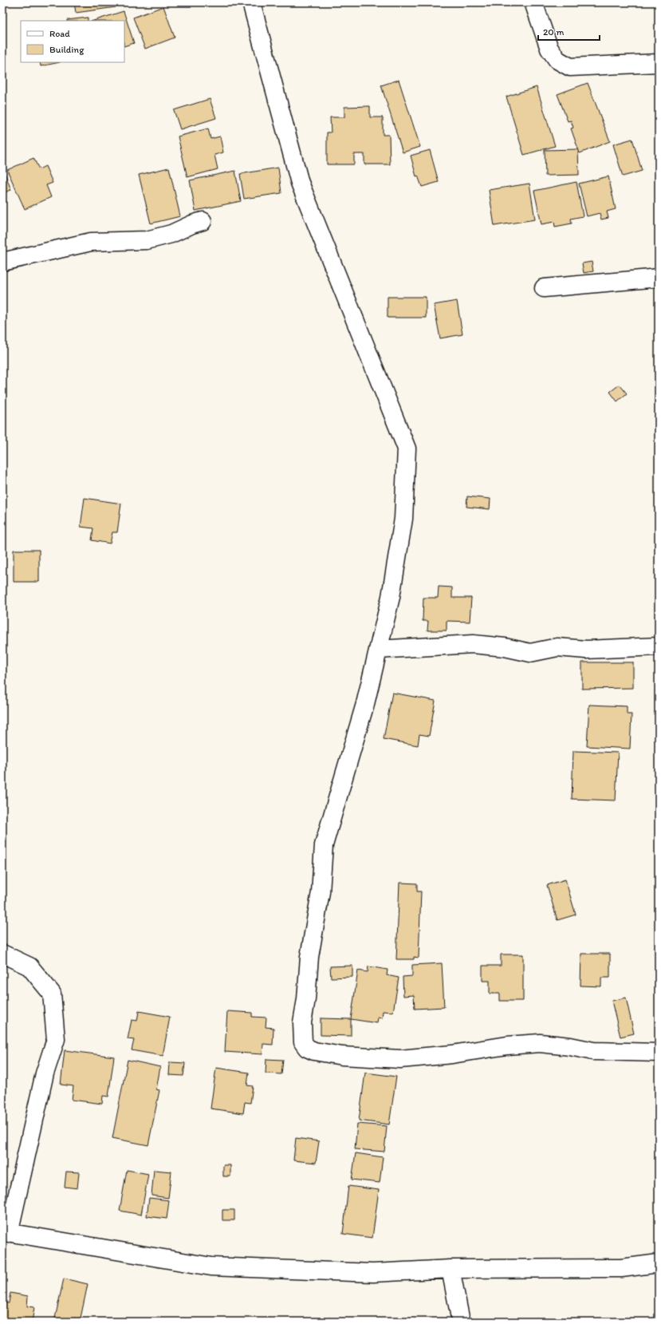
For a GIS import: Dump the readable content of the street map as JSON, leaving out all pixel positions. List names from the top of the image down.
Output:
{
  "legend": ["Road", "Building"],
  "scale_bar": "20 m"
}
